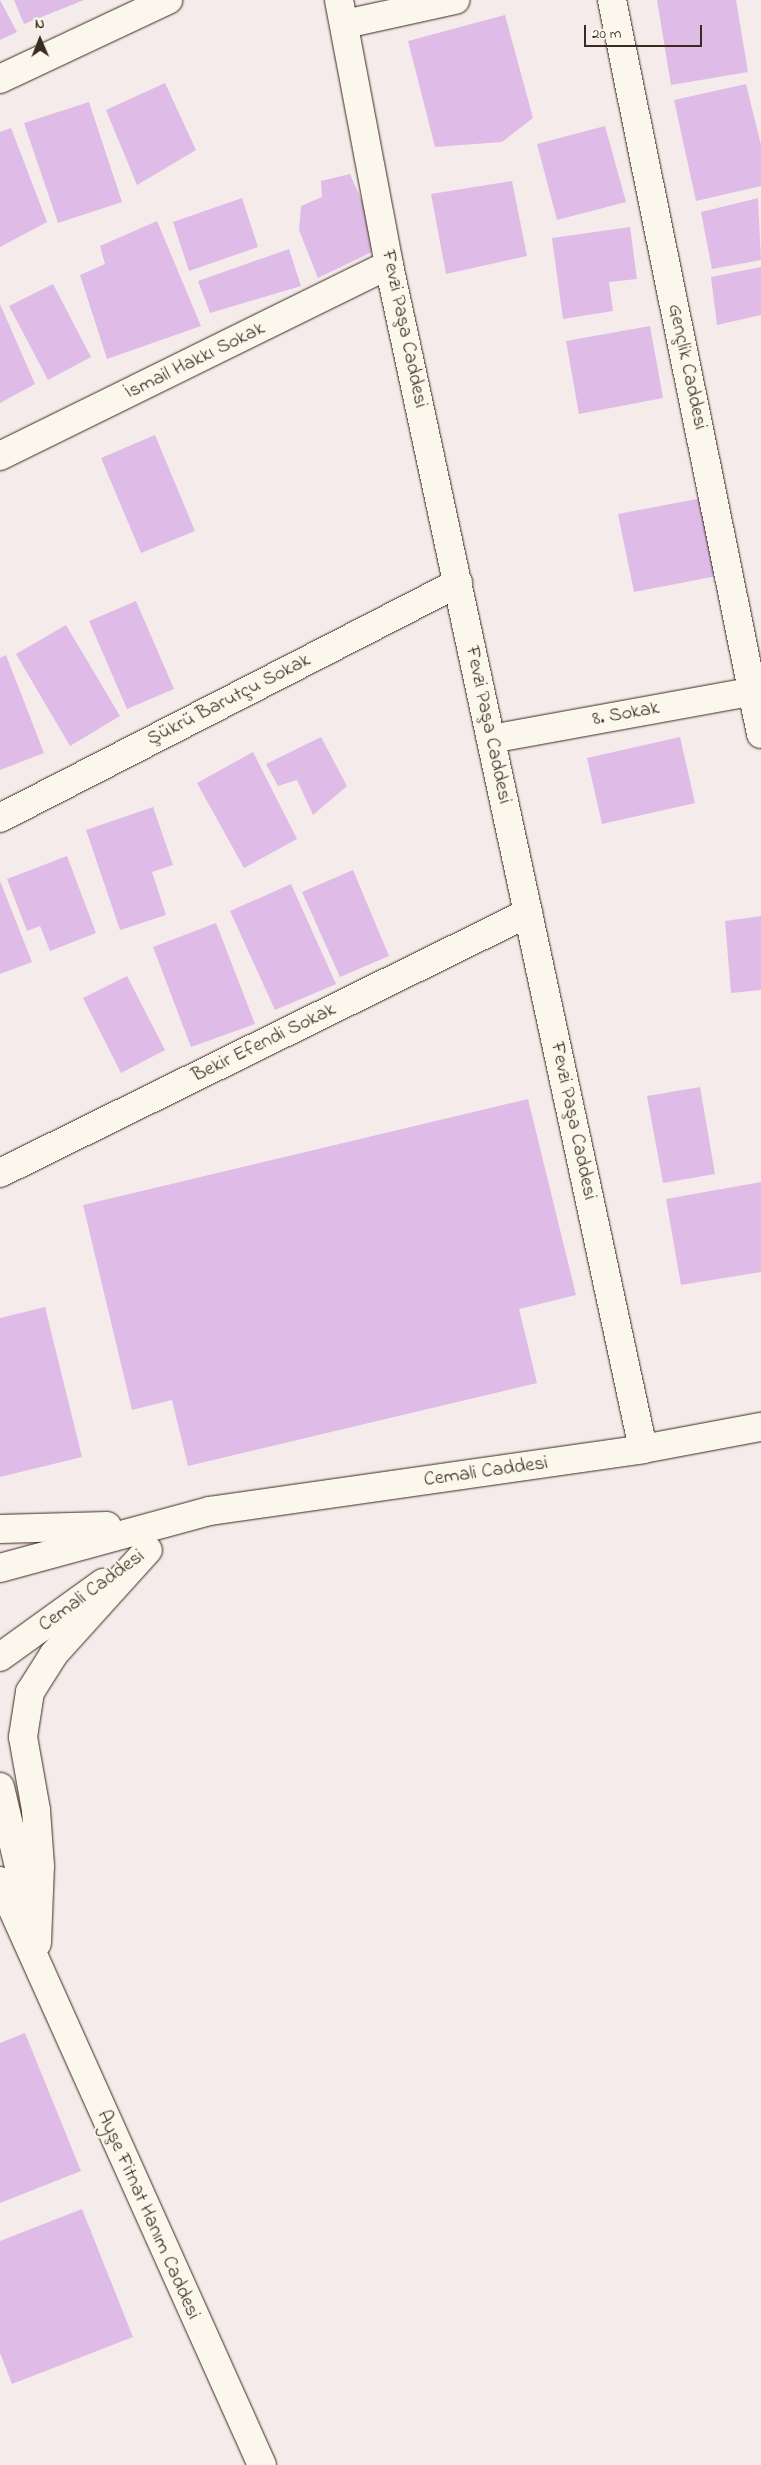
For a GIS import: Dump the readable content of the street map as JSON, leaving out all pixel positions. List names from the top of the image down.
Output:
{
  "streets": {
    "street": [
      "Fevzi Paşa Caddesi",
      "İsmail Hakkı Sokak",
      "Gençlik Caddesi",
      "Şükrü Barutçu Sokak",
      "8. Sokak",
      "Bekir Efendi Sokak",
      "Cemali Caddesi",
      "Ayşe Fitnat Hanım Caddesi"
    ]
  },
  "crossings": [
    ["Fevzi Paşa Caddesi", "İsmail Hakkı Sokak"],
    ["Fevzi Paşa Caddesi", "Şükrü Barutçu Sokak"],
    ["Fevzi Paşa Caddesi", "8. Sokak"],
    ["Fevzi Paşa Caddesi", "Bekir Efendi Sokak"],
    ["Fevzi Paşa Caddesi", "Cemali Caddesi"],
    ["Gençlik Caddesi", "8. Sokak"]
  ],
  "scale_bar": "20 m",
  "north": "top"
}
